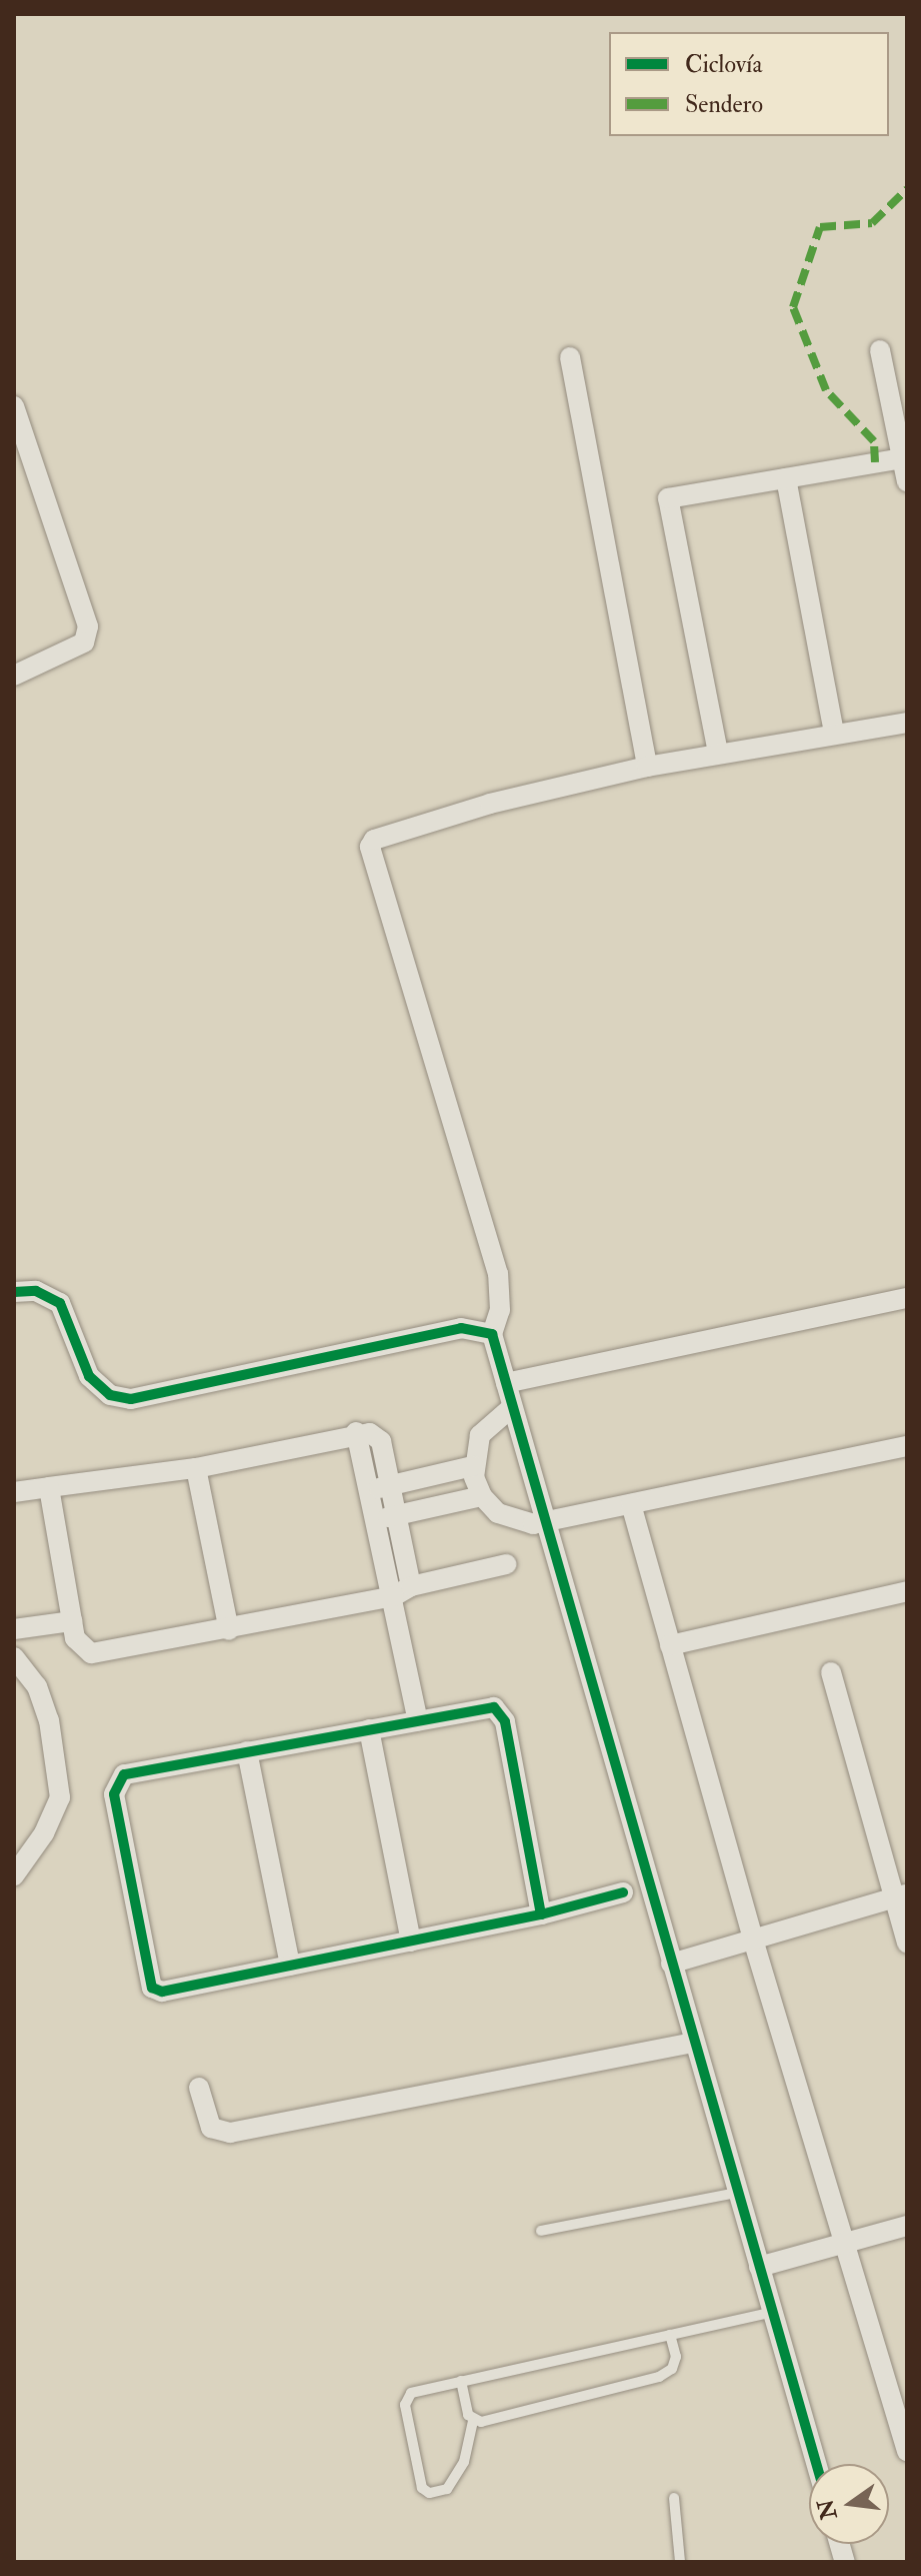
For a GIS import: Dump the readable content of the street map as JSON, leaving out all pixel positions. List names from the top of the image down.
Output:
{
  "legend": ["Ciclovía", "Sendero"],
  "north": "left"
}
